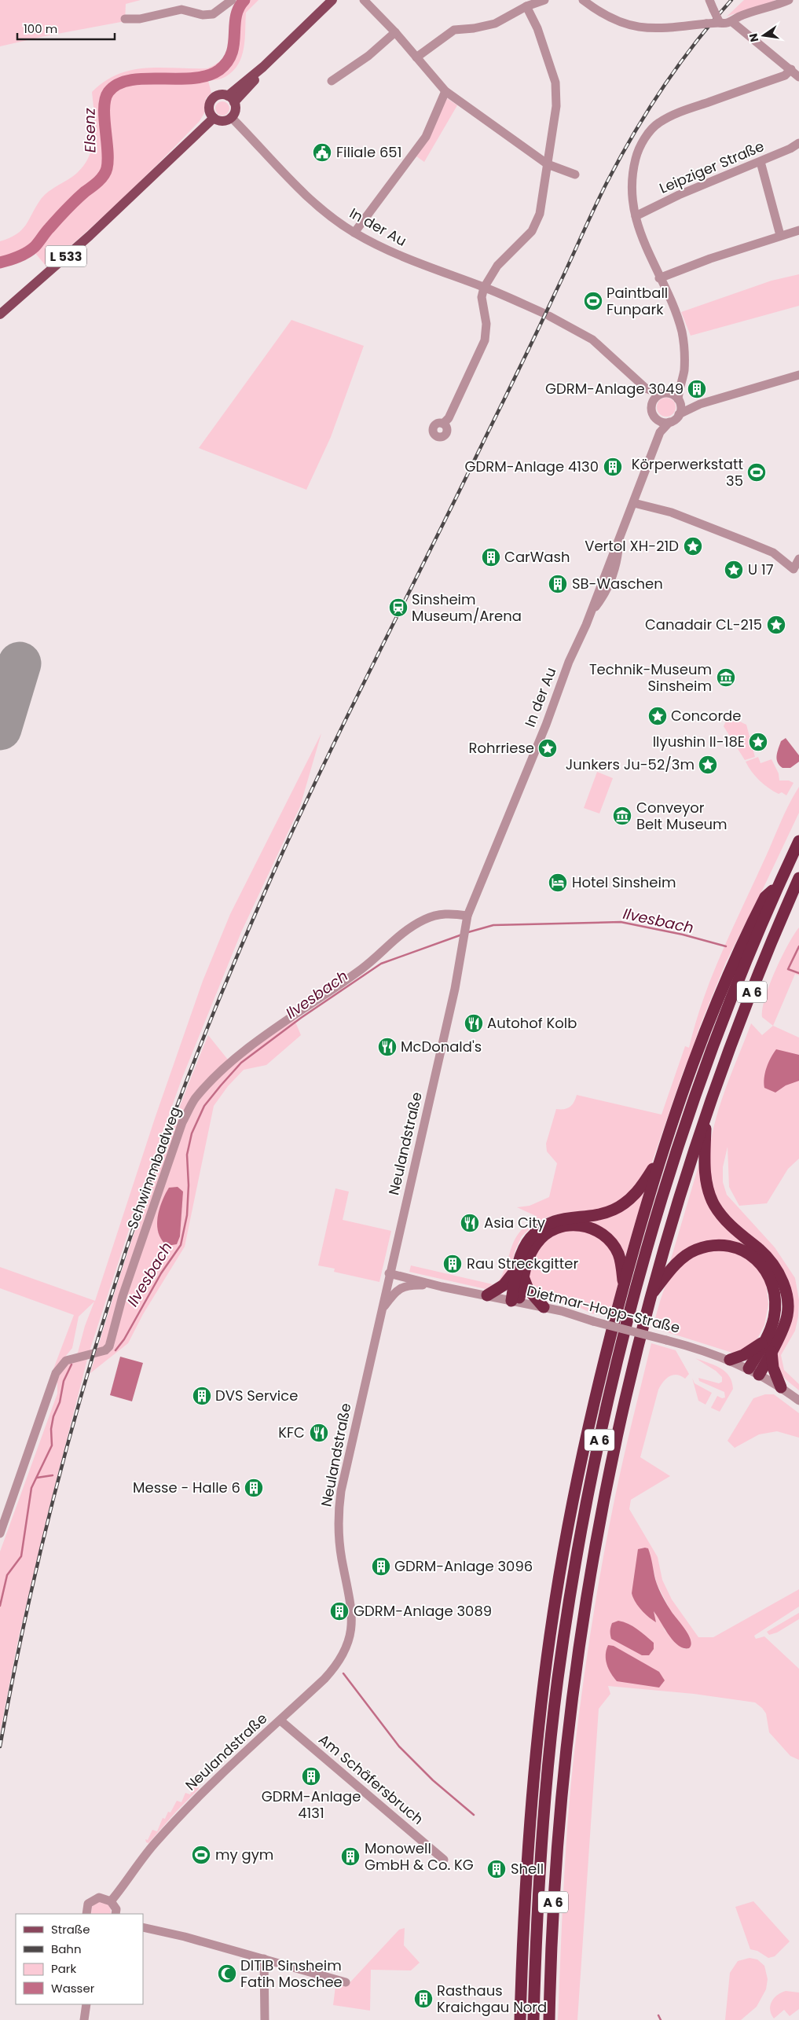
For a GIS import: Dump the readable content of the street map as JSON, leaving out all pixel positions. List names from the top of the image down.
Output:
{
  "streets": {
    "highway": ["A 6"],
    "main road": ["L 533"],
    "street": [
      "Leipziger Straße",
      "In der Au",
      "Neulandstraße",
      "Schwimmbadweg",
      "Dietmar-Hopp-Straße",
      "Am Schäfersbruch"
    ]
  },
  "crossings": [
    ["In der Au", "L 533"],
    ["In der Au", "Neulandstraße"],
    ["In der Au", "Schwimmbadweg"],
    ["Neulandstraße", "Dietmar-Hopp-Straße"],
    ["Neulandstraße", "Am Schäfersbruch"]
  ],
  "water": ["Elsenz", "Ilvesbach"],
  "places": {
    "public building": ["Filiale 651"],
    "sports": ["Paintball Funpark", "Körperwerkstatt 35", "my gym"],
    "building": [
      "GDRM-Anlage 3049",
      "GDRM-Anlage 4130",
      "CarWash",
      "SB-Waschen",
      "Rau Streckgitter",
      "DVS Service",
      "Messe - Halle 6",
      "GDRM-Anlage 3096",
      "GDRM-Anlage 3089",
      "GDRM-Anlage 4131",
      "Monowell GmbH & Co. KG",
      "Shell",
      "Rasthaus Kraichgau Nord"
    ],
    "place": [
      "Vertol XH-21D",
      "U 17",
      "Canadair CL-215",
      "Concorde",
      "Ilyushin Il-18E",
      "Rohrriese",
      "Junkers Ju-52/3m"
    ],
    "station": ["Sinsheim Museum/Arena"],
    "museum": ["Technik-Museum Sinsheim", "Conveyor Belt Museum"],
    "hotel": ["Hotel Sinsheim"],
    "restaurant": [
      "Autohof Kolb",
      "McDonald's",
      "Asia City",
      "KFC"
    ],
    "mosque": ["DITIB Sinsheim Fatih Moschee"]
  },
  "legend": [
    "Straße",
    "Bahn",
    "Park",
    "Wasser"
  ],
  "scale_bar": "100 m",
  "north": "left"
}
